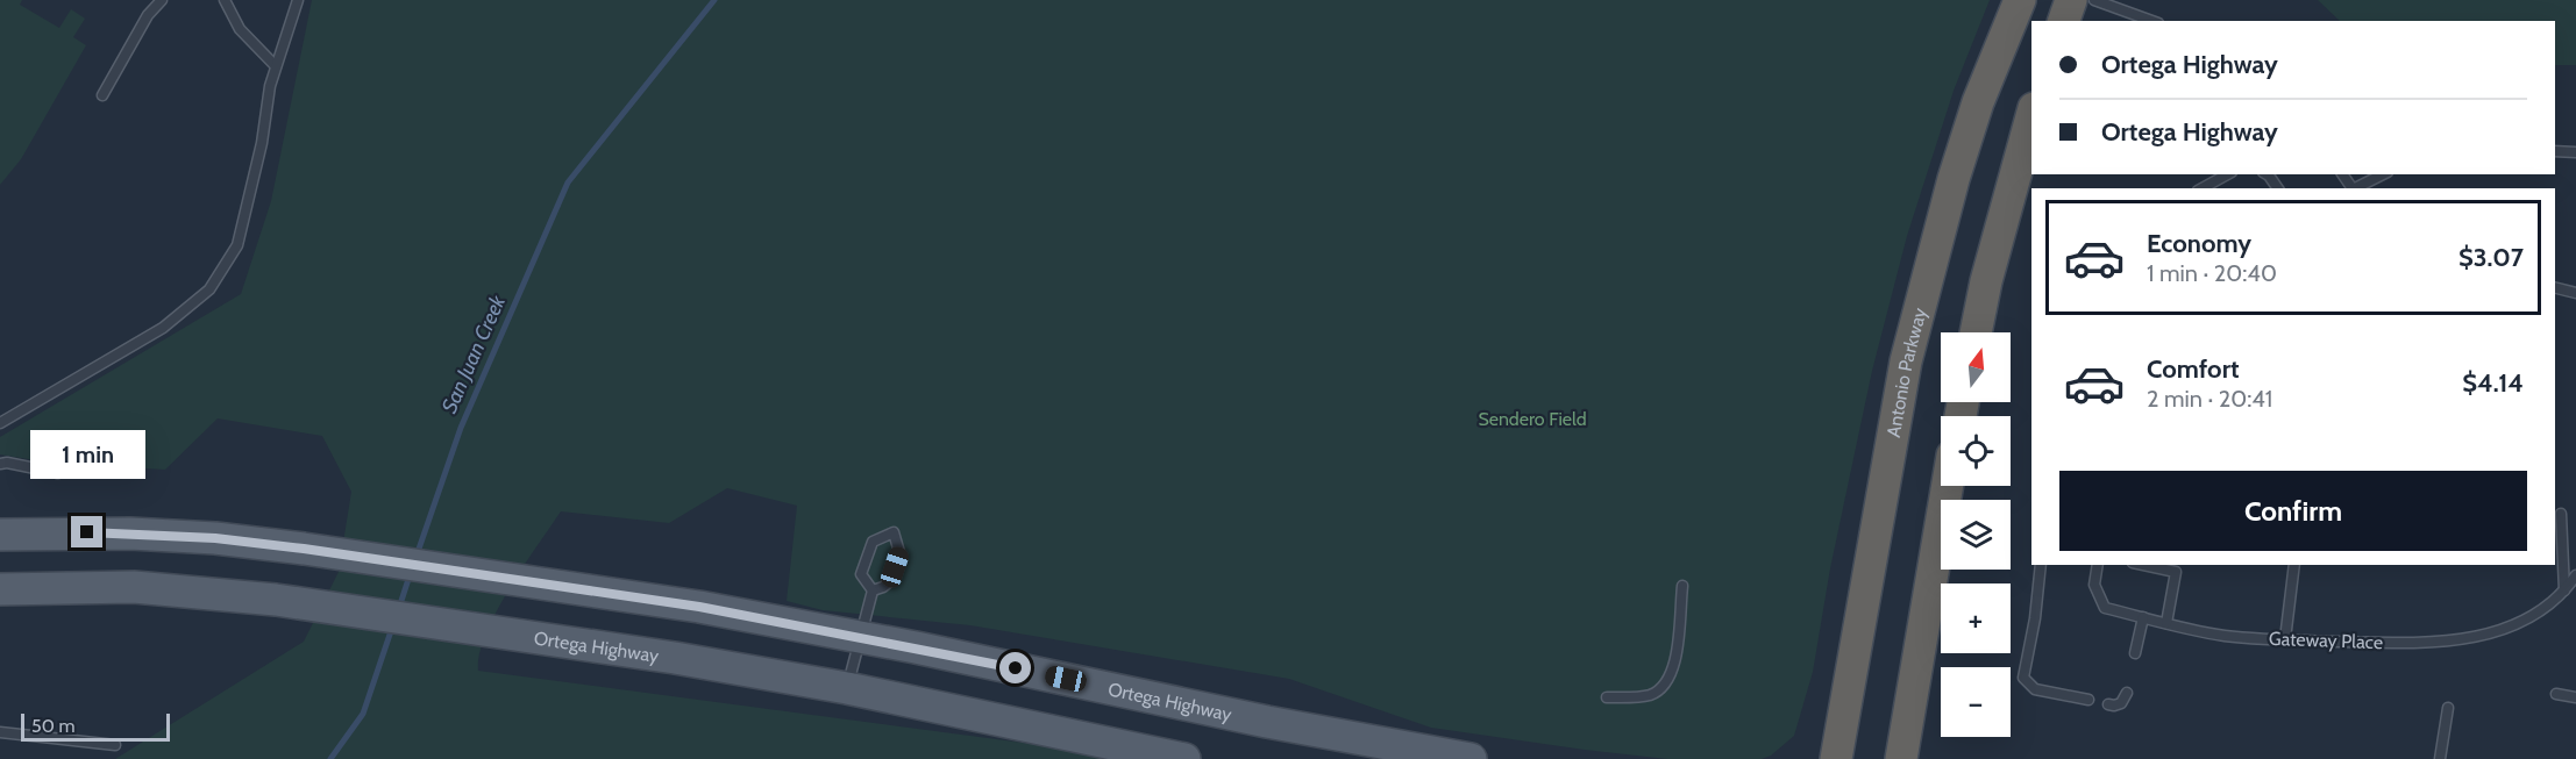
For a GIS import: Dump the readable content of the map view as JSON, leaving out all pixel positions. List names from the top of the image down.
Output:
{
  "streets": {
    "highway": ["Antonio Parkway"],
    "main road": ["Ortega Highway"],
    "lane": ["Gateway Place"]
  },
  "water": ["San Juan Creek"],
  "parks": ["Sendero Field"],
  "scale_bar": "50 m",
  "north": "top",
  "page": {
    "banner": ["Ortega Highway", "Ortega Highway"],
    "list": [
      {
        "name": "Economy",
        "note": "1 min · 20:40",
        "value": "$3.07"
      },
      {
        "name": "Comfort",
        "note": "2 min · 20:41",
        "value": "$4.14"
      }
    ],
    "map_buttons": ["+", "−"],
    "bubble": "1 min",
    "buttons": "Confirm",
    "scale": "50 m"
  }
}
